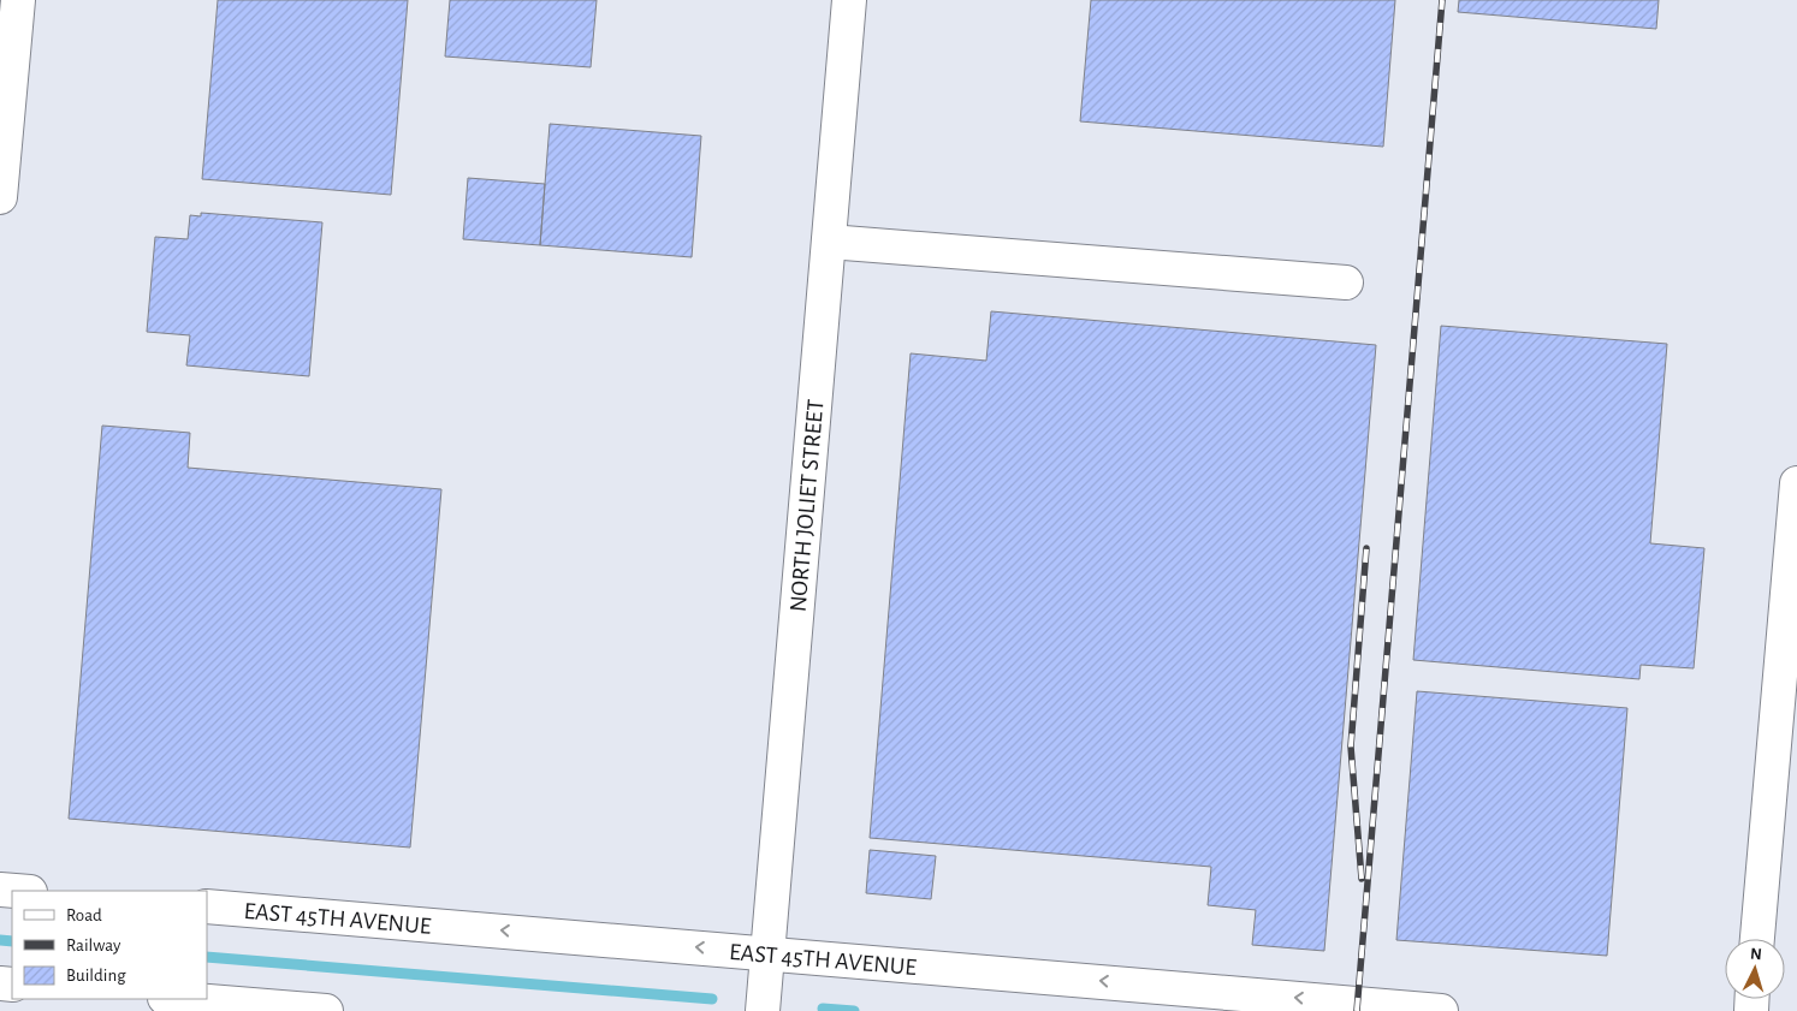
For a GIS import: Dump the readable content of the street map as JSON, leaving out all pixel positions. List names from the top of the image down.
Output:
{
  "streets": {
    "street": ["NORTH JOLIET STREET", "EAST 45TH AVENUE"]
  },
  "crossings": [
    ["NORTH JOLIET STREET", "EAST 45TH AVENUE"]
  ],
  "one_way": ["EAST 45TH AVENUE"],
  "legend": ["Road", "Railway", "Building"],
  "north": "top"
}
